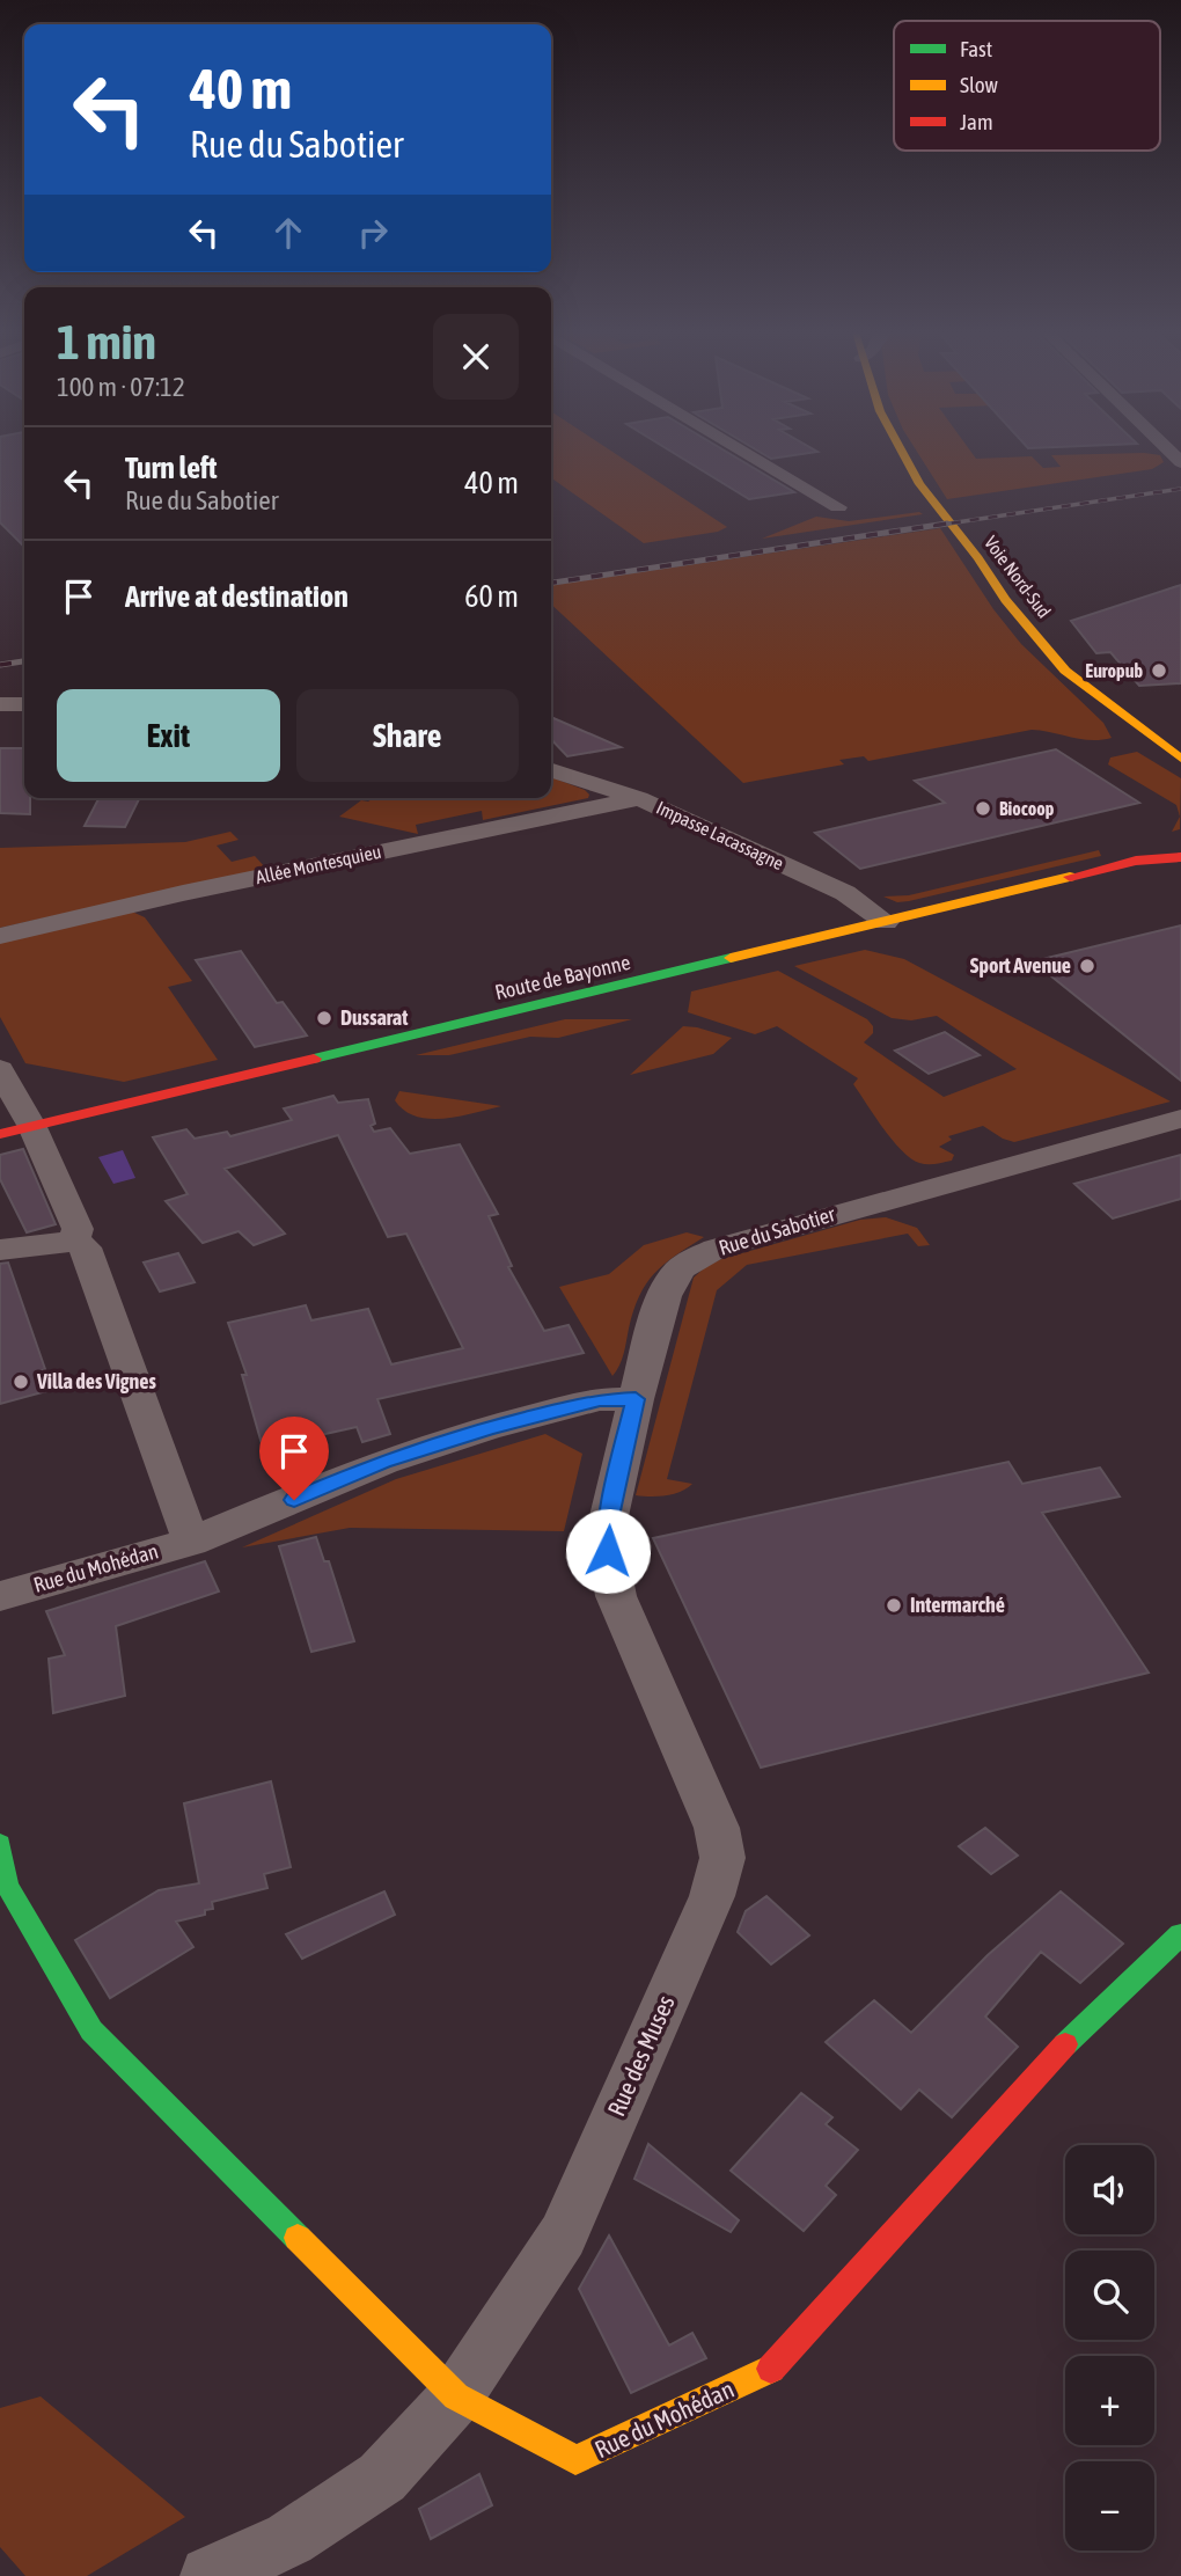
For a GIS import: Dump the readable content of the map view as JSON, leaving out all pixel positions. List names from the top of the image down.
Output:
{
  "streets": {
    "main road": ["Voie Nord-Sud", "Route de Bayonne", "Rue du Mohédan"],
    "street": [
      "Impasse Lacassagne",
      "Allée Montesquieu",
      "Rue du Sabotier",
      "Rue des Muses"
    ]
  },
  "crossings": [
    ["Impasse Lacassagne", "Allée Montesquieu"],
    ["Impasse Lacassagne", "Route de Bayonne"],
    ["Rue du Sabotier", "Rue du Mohédan"],
    ["Rue du Sabotier", "Rue des Muses"],
    ["Rue du Mohédan", "Rue des Muses"]
  ],
  "places": [
    "Europub",
    "Biocoop",
    "Sport Avenue",
    "Dussarat",
    "Villa des Vignes",
    "Intermarché"
  ],
  "legend": ["Fast", "Slow", "Jam"],
  "page": {
    "turn": ["40 m", "Rue du Sabotier"],
    "heading": ["1 min", "100 m · 07:12"],
    "list": [
      {
        "name": "Turn left",
        "note": "Rue du Sabotier",
        "value": "40 m"
      },
      {
        "name": "Arrive at destination",
        "value": "60 m"
      }
    ],
    "buttons": ["Exit", "Share"],
    "map_buttons": ["+", "−"]
  }
}
